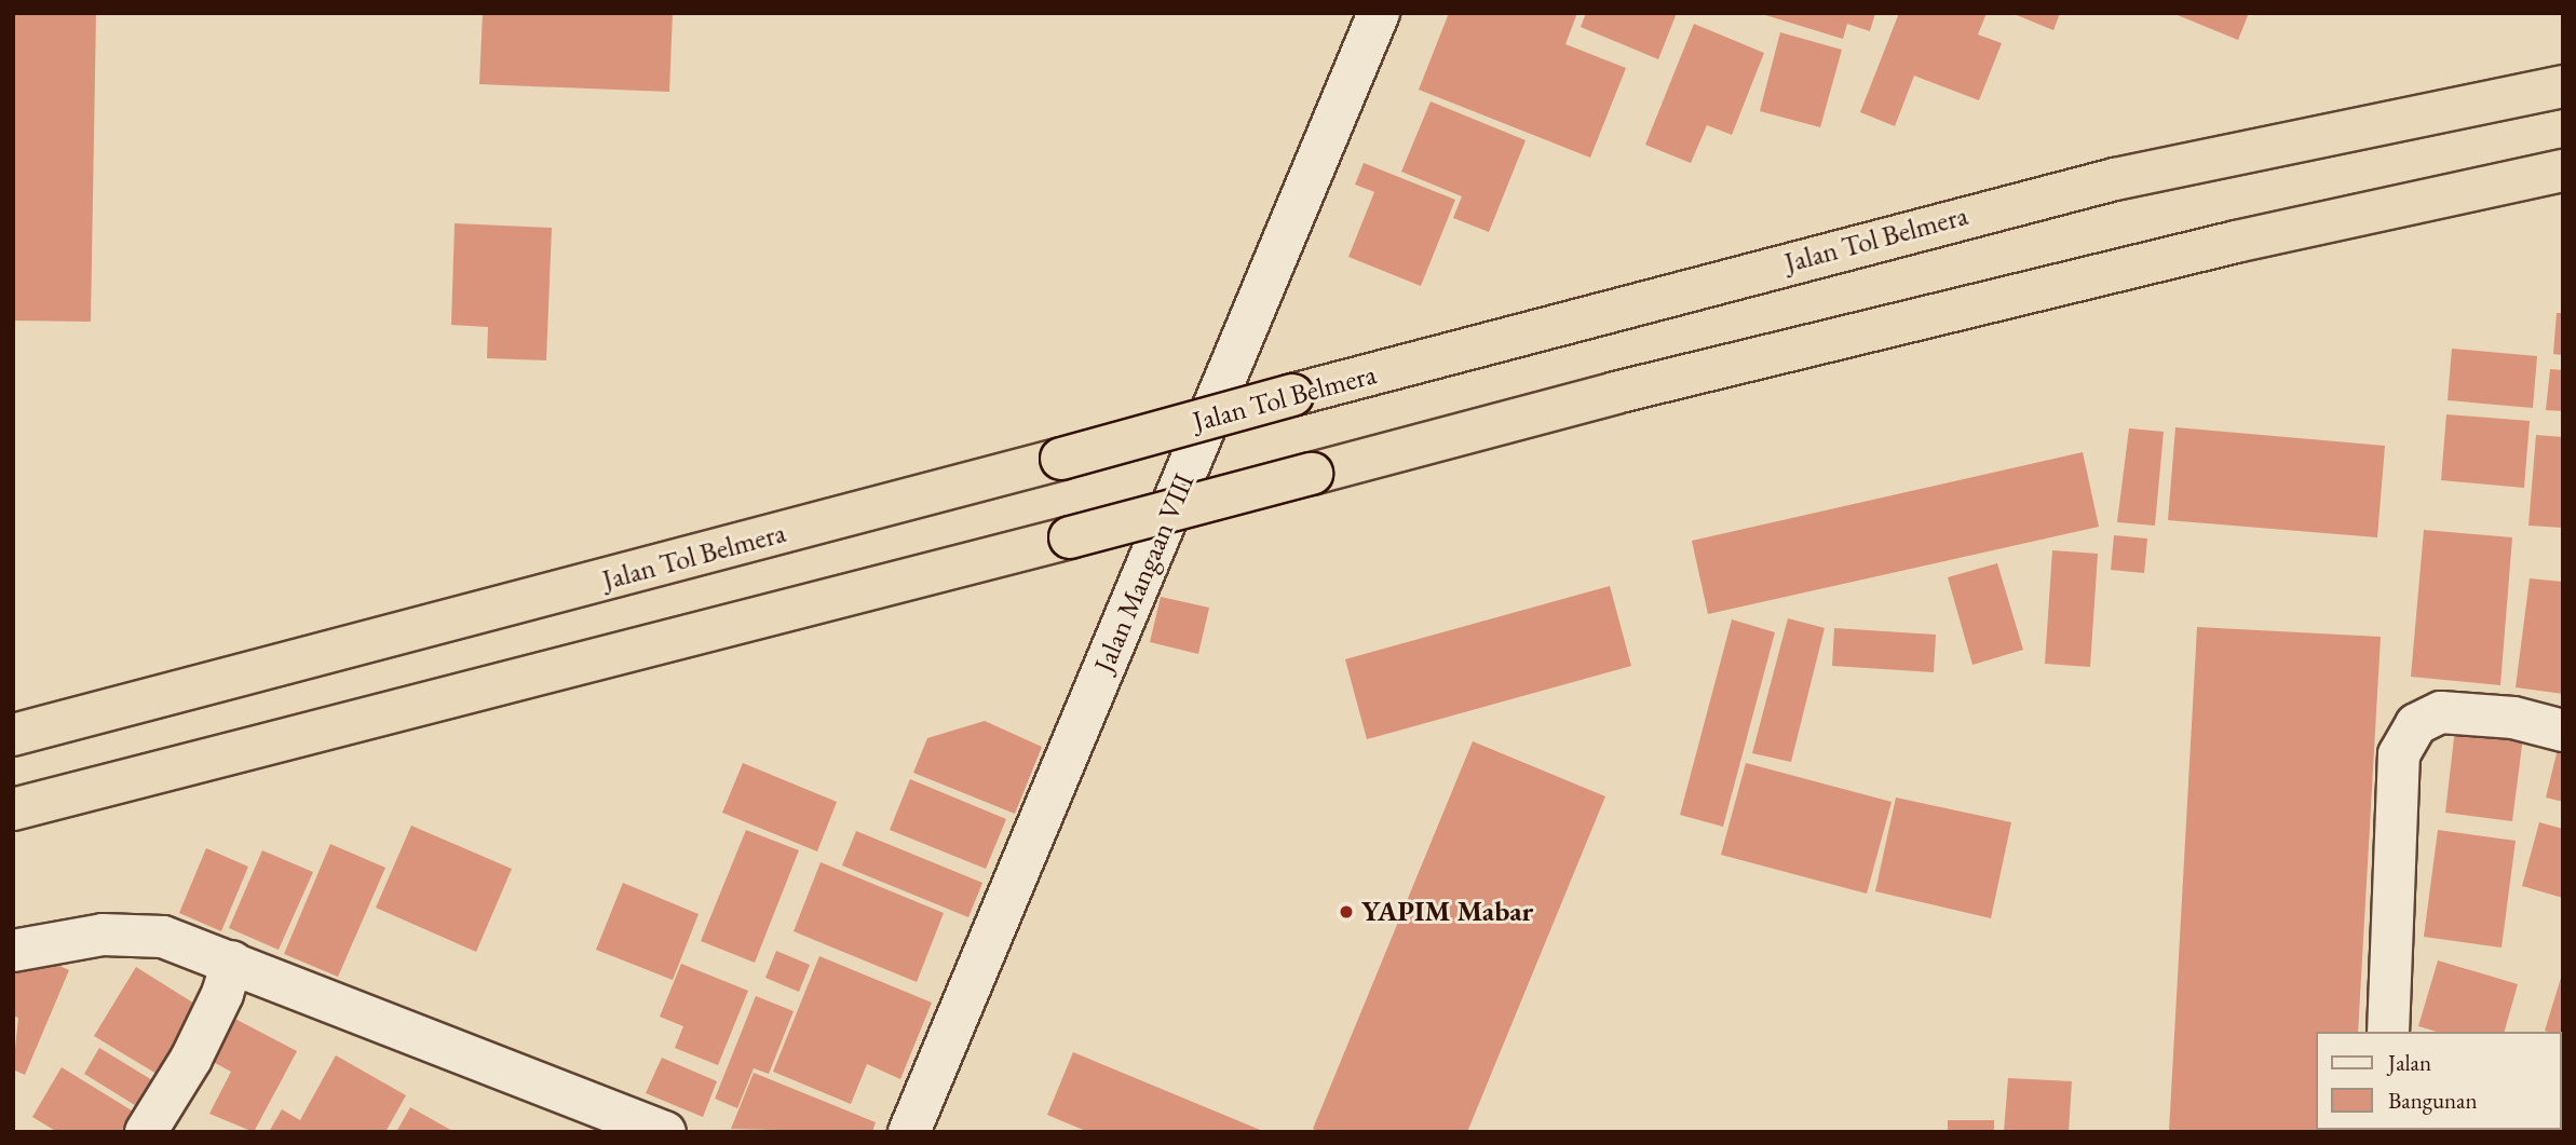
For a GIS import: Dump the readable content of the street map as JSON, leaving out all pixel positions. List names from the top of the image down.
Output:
{
  "streets": {
    "highway": ["Jalan Tol Belmera"],
    "street": ["Jalan Mangaan VIII"]
  },
  "places": ["YAPIM Mabar"],
  "legend": ["Jalan", "Bangunan"]
}
